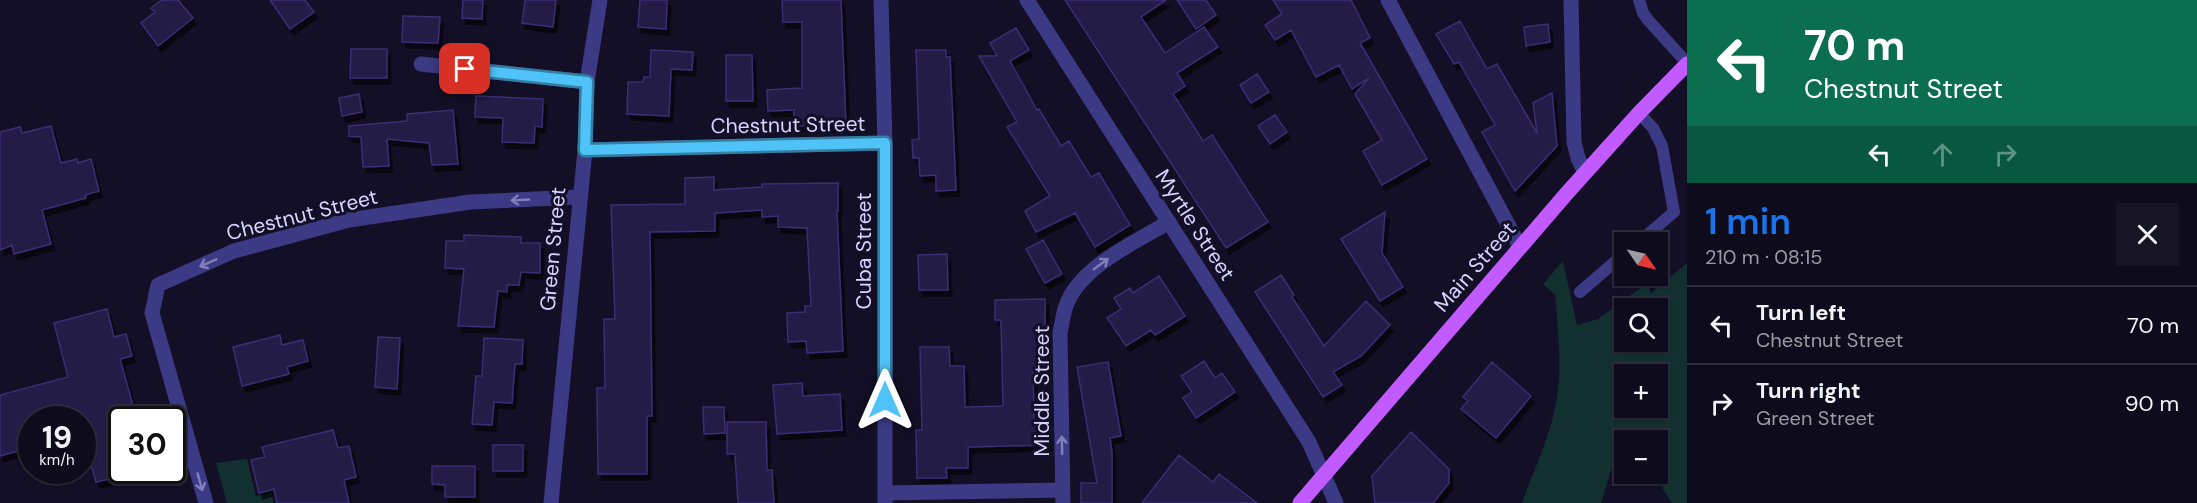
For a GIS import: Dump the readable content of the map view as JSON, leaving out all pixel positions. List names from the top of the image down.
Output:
{
  "streets": {
    "main road": ["Main Street"],
    "street": [
      "Chestnut Street",
      "Myrtle Street",
      "Green Street",
      "Cuba Street",
      "Middle Street"
    ]
  },
  "crossings": [
    ["Chestnut Street", "Green Street"],
    ["Chestnut Street", "Cuba Street"],
    ["Myrtle Street", "Main Street"],
    ["Myrtle Street", "Middle Street"]
  ],
  "one_way": ["Middle Street"],
  "north": "bottom right",
  "page": {
    "turn": ["70 m", "Chestnut Street"],
    "heading": ["1 min", "210 m · 08:15"],
    "map_buttons": ["+", "−"],
    "list": [
      {
        "name": "Turn left",
        "note": "Chestnut Street",
        "value": "70 m"
      },
      {
        "name": "Turn right",
        "note": "Green Street",
        "value": "90 m"
      }
    ],
    "speed": "19 km/h",
    "limit": "30"
  }
}
